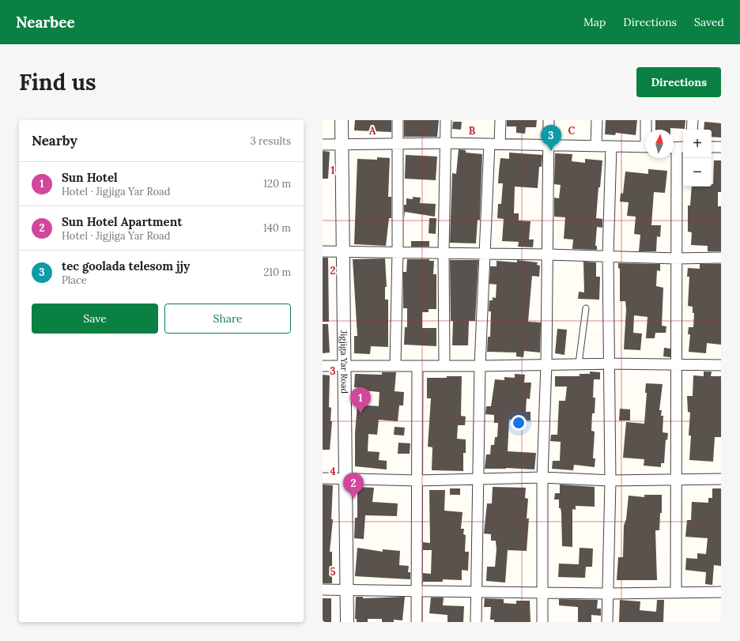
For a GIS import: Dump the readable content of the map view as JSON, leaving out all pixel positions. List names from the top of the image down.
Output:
{
  "streets": {
    "street": ["Jigjiga Yar Road"]
  },
  "north": "top",
  "page": {
    "header": "Nearbee",
    "nav": ["Map", "Directions", "Saved"],
    "buttons": [
      "Directions",
      ["Save", "Share"]
    ],
    "title": "Find us",
    "heading": ["Nearby", "3 results"],
    "pins": ["3", "1", "2"],
    "map_buttons": ["+", "−"],
    "list": [
      {
        "mark": "1",
        "name": "Sun Hotel",
        "note": "Hotel · Jigjiga Yar Road",
        "value": "120 m"
      },
      {
        "mark": "2",
        "name": "Sun Hotel Apartment",
        "note": "Hotel · Jigjiga Yar Road",
        "value": "140 m"
      },
      {
        "mark": "3",
        "name": "tec goolada telesom jjy",
        "note": "Place",
        "value": "210 m"
      }
    ]
  },
  "grid": {
    "columns": ["A", "B", "C"],
    "rows": [
      "1",
      "2",
      "3",
      "4",
      "5"
    ]
  }
}
